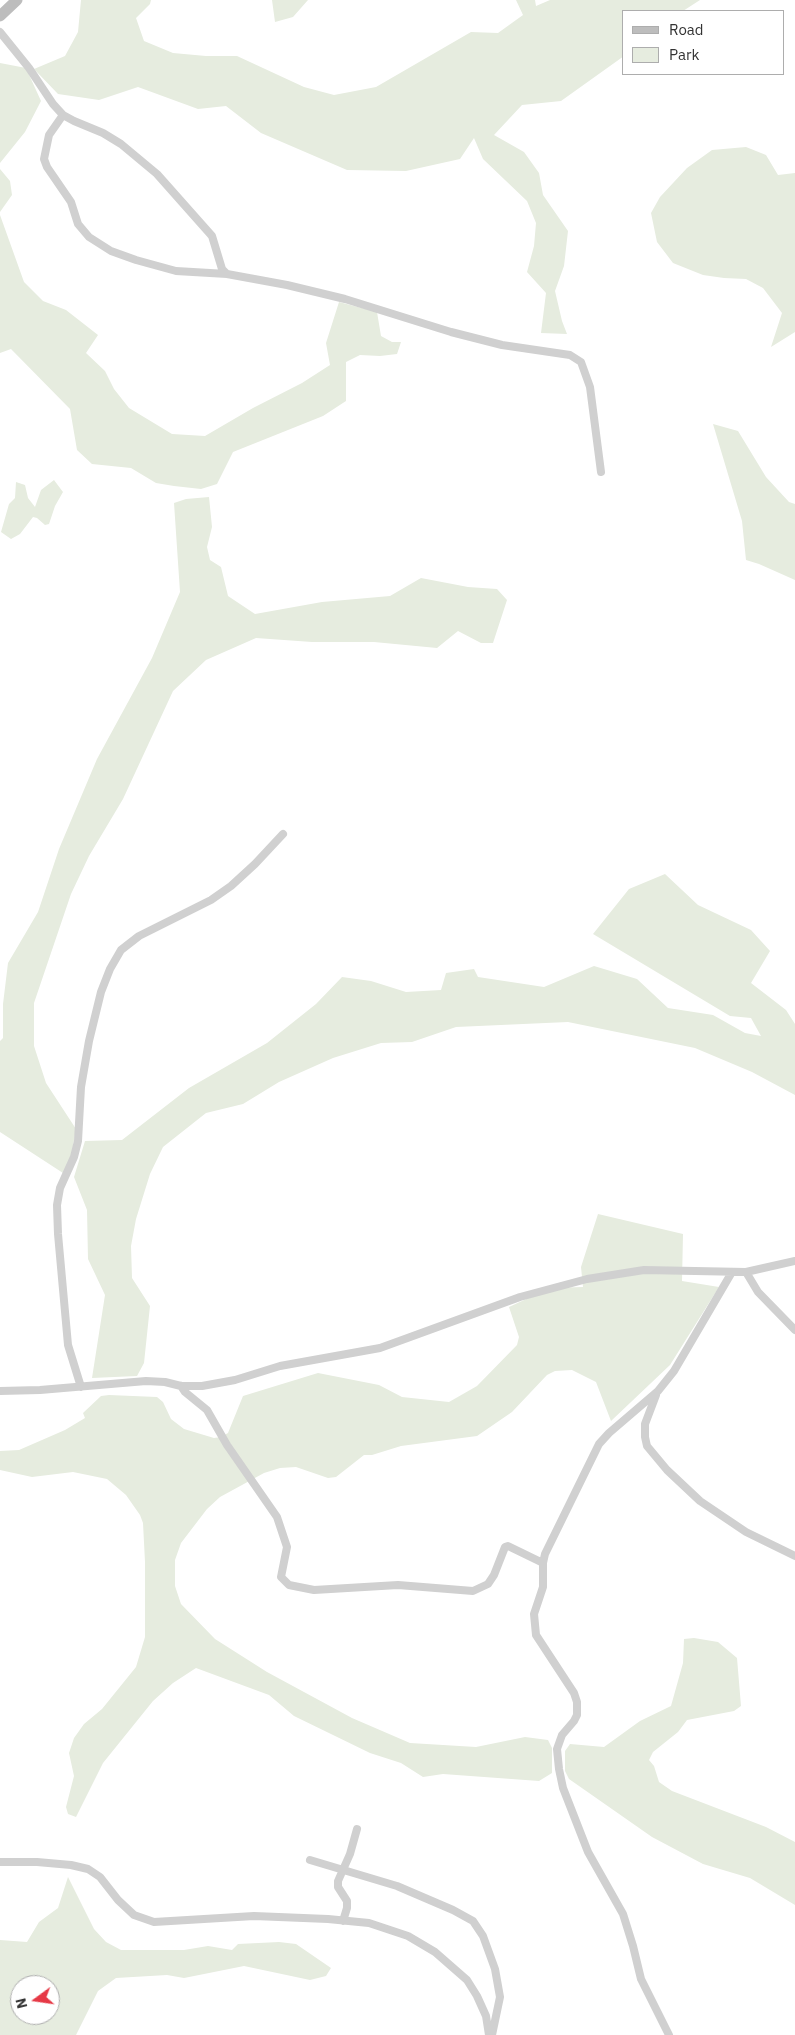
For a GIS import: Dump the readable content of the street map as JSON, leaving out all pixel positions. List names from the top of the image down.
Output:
{
  "legend": ["Road", "Park"],
  "north": "left"
}
